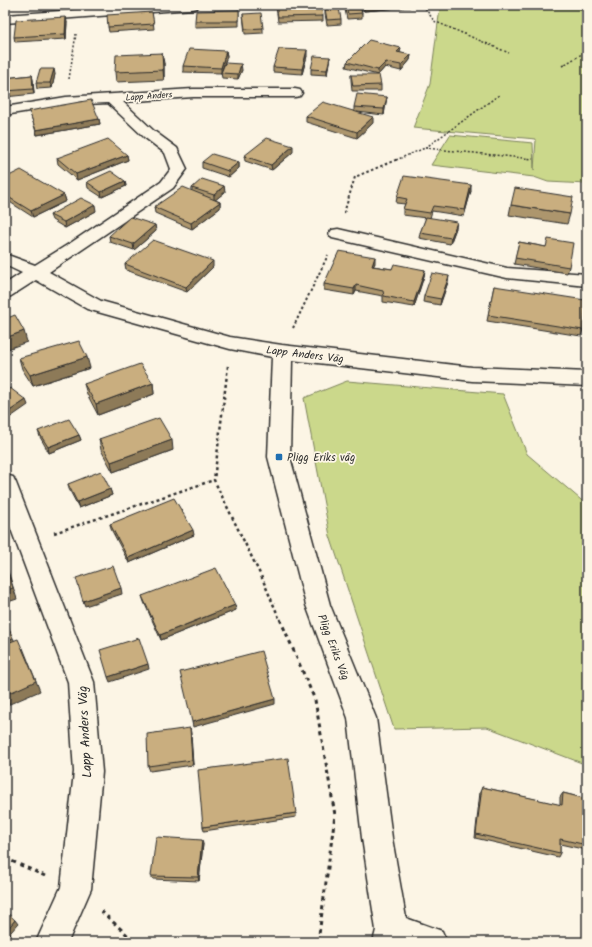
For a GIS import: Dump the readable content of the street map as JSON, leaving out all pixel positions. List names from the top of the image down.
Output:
{
  "streets": {
    "street": ["Lapp Anders", "Lapp Anders Väg", "Pligg Eriks Väg"]
  },
  "crossings": [
    ["Lapp Anders Väg", "Pligg Eriks Väg"]
  ],
  "places": {
    "transit": ["Pligg Eriks väg"]
  }
}
